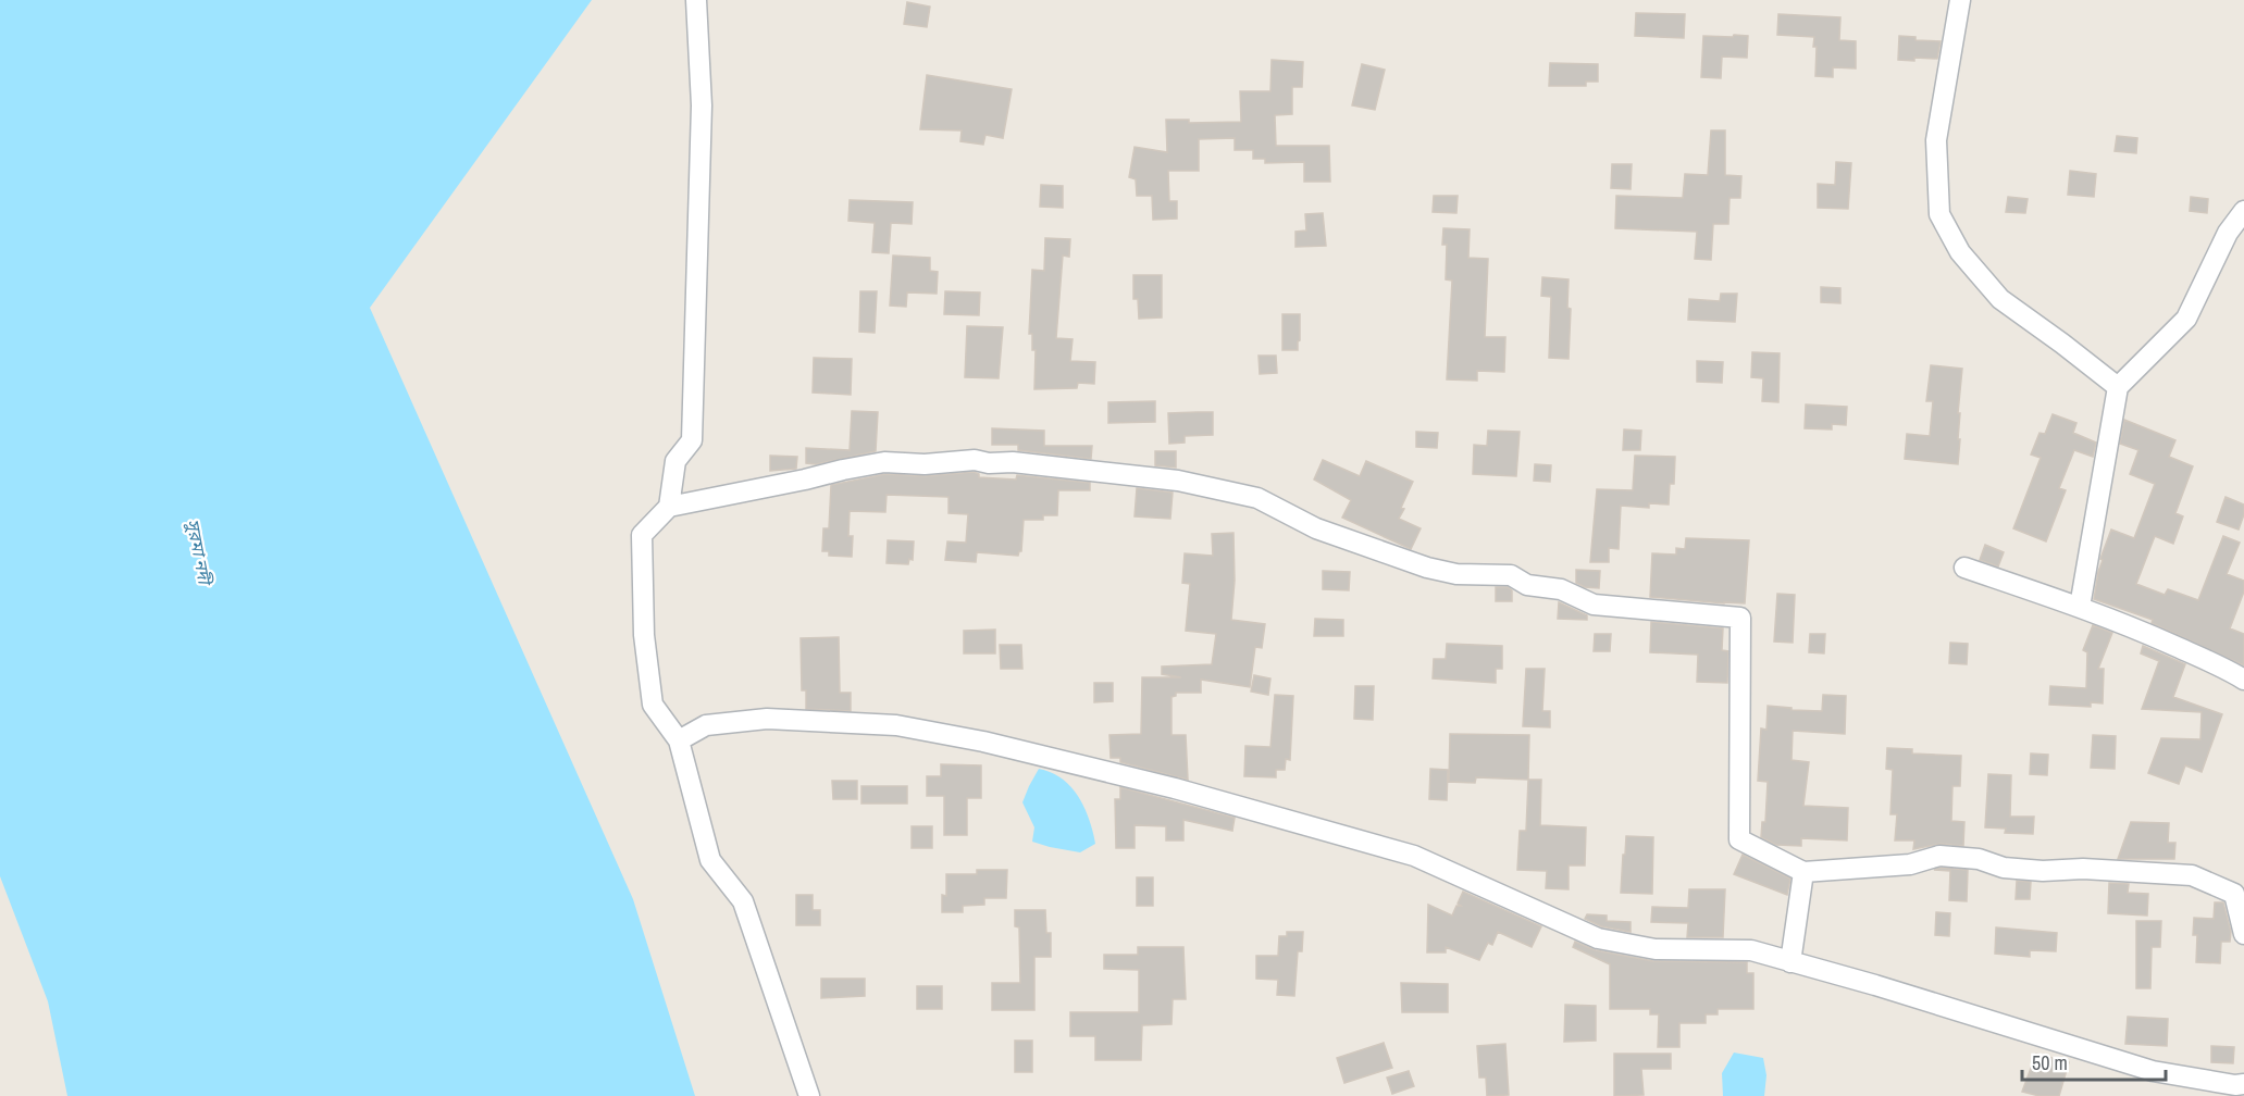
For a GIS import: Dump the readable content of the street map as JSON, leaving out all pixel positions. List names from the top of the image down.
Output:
{
  "water": ["সুরমা নদী"],
  "scale_bar": "50 m"
}
